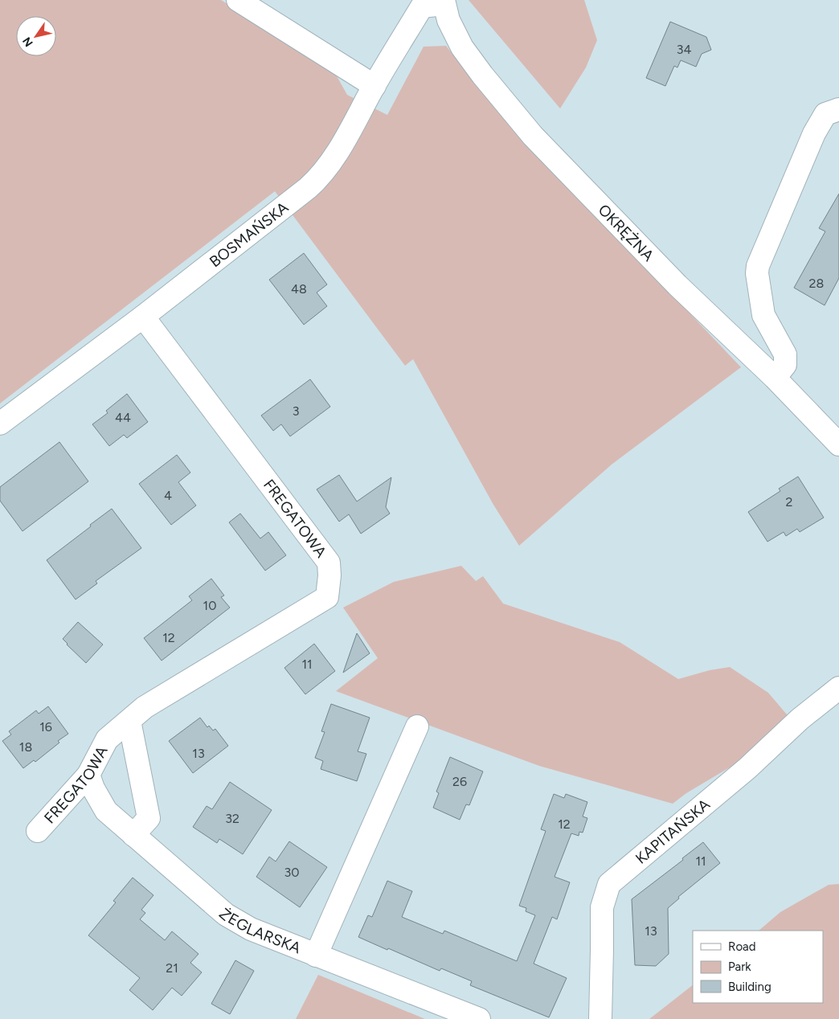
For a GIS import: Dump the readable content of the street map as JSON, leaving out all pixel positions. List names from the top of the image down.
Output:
{
  "streets": {
    "street": [
      "OKRĘŻNA",
      "BOSMAŃSKA",
      "FREGATOWA",
      "KAPITAŃSKA",
      "ŻEGLARSKA"
    ]
  },
  "crossings": [
    ["OKRĘŻNA", "BOSMAŃSKA"],
    ["BOSMAŃSKA", "FREGATOWA"],
    ["FREGATOWA", "ŻEGLARSKA"]
  ],
  "house_numbers": [
    "34",
    "28",
    "48",
    "3",
    "44",
    "4",
    "2",
    "10",
    "12",
    "11",
    "16",
    "18",
    "13",
    "26",
    "32",
    "12",
    "11",
    "30",
    "13",
    "21"
  ],
  "legend": ["Road", "Park", "Building"],
  "north": "bottom left"
}
